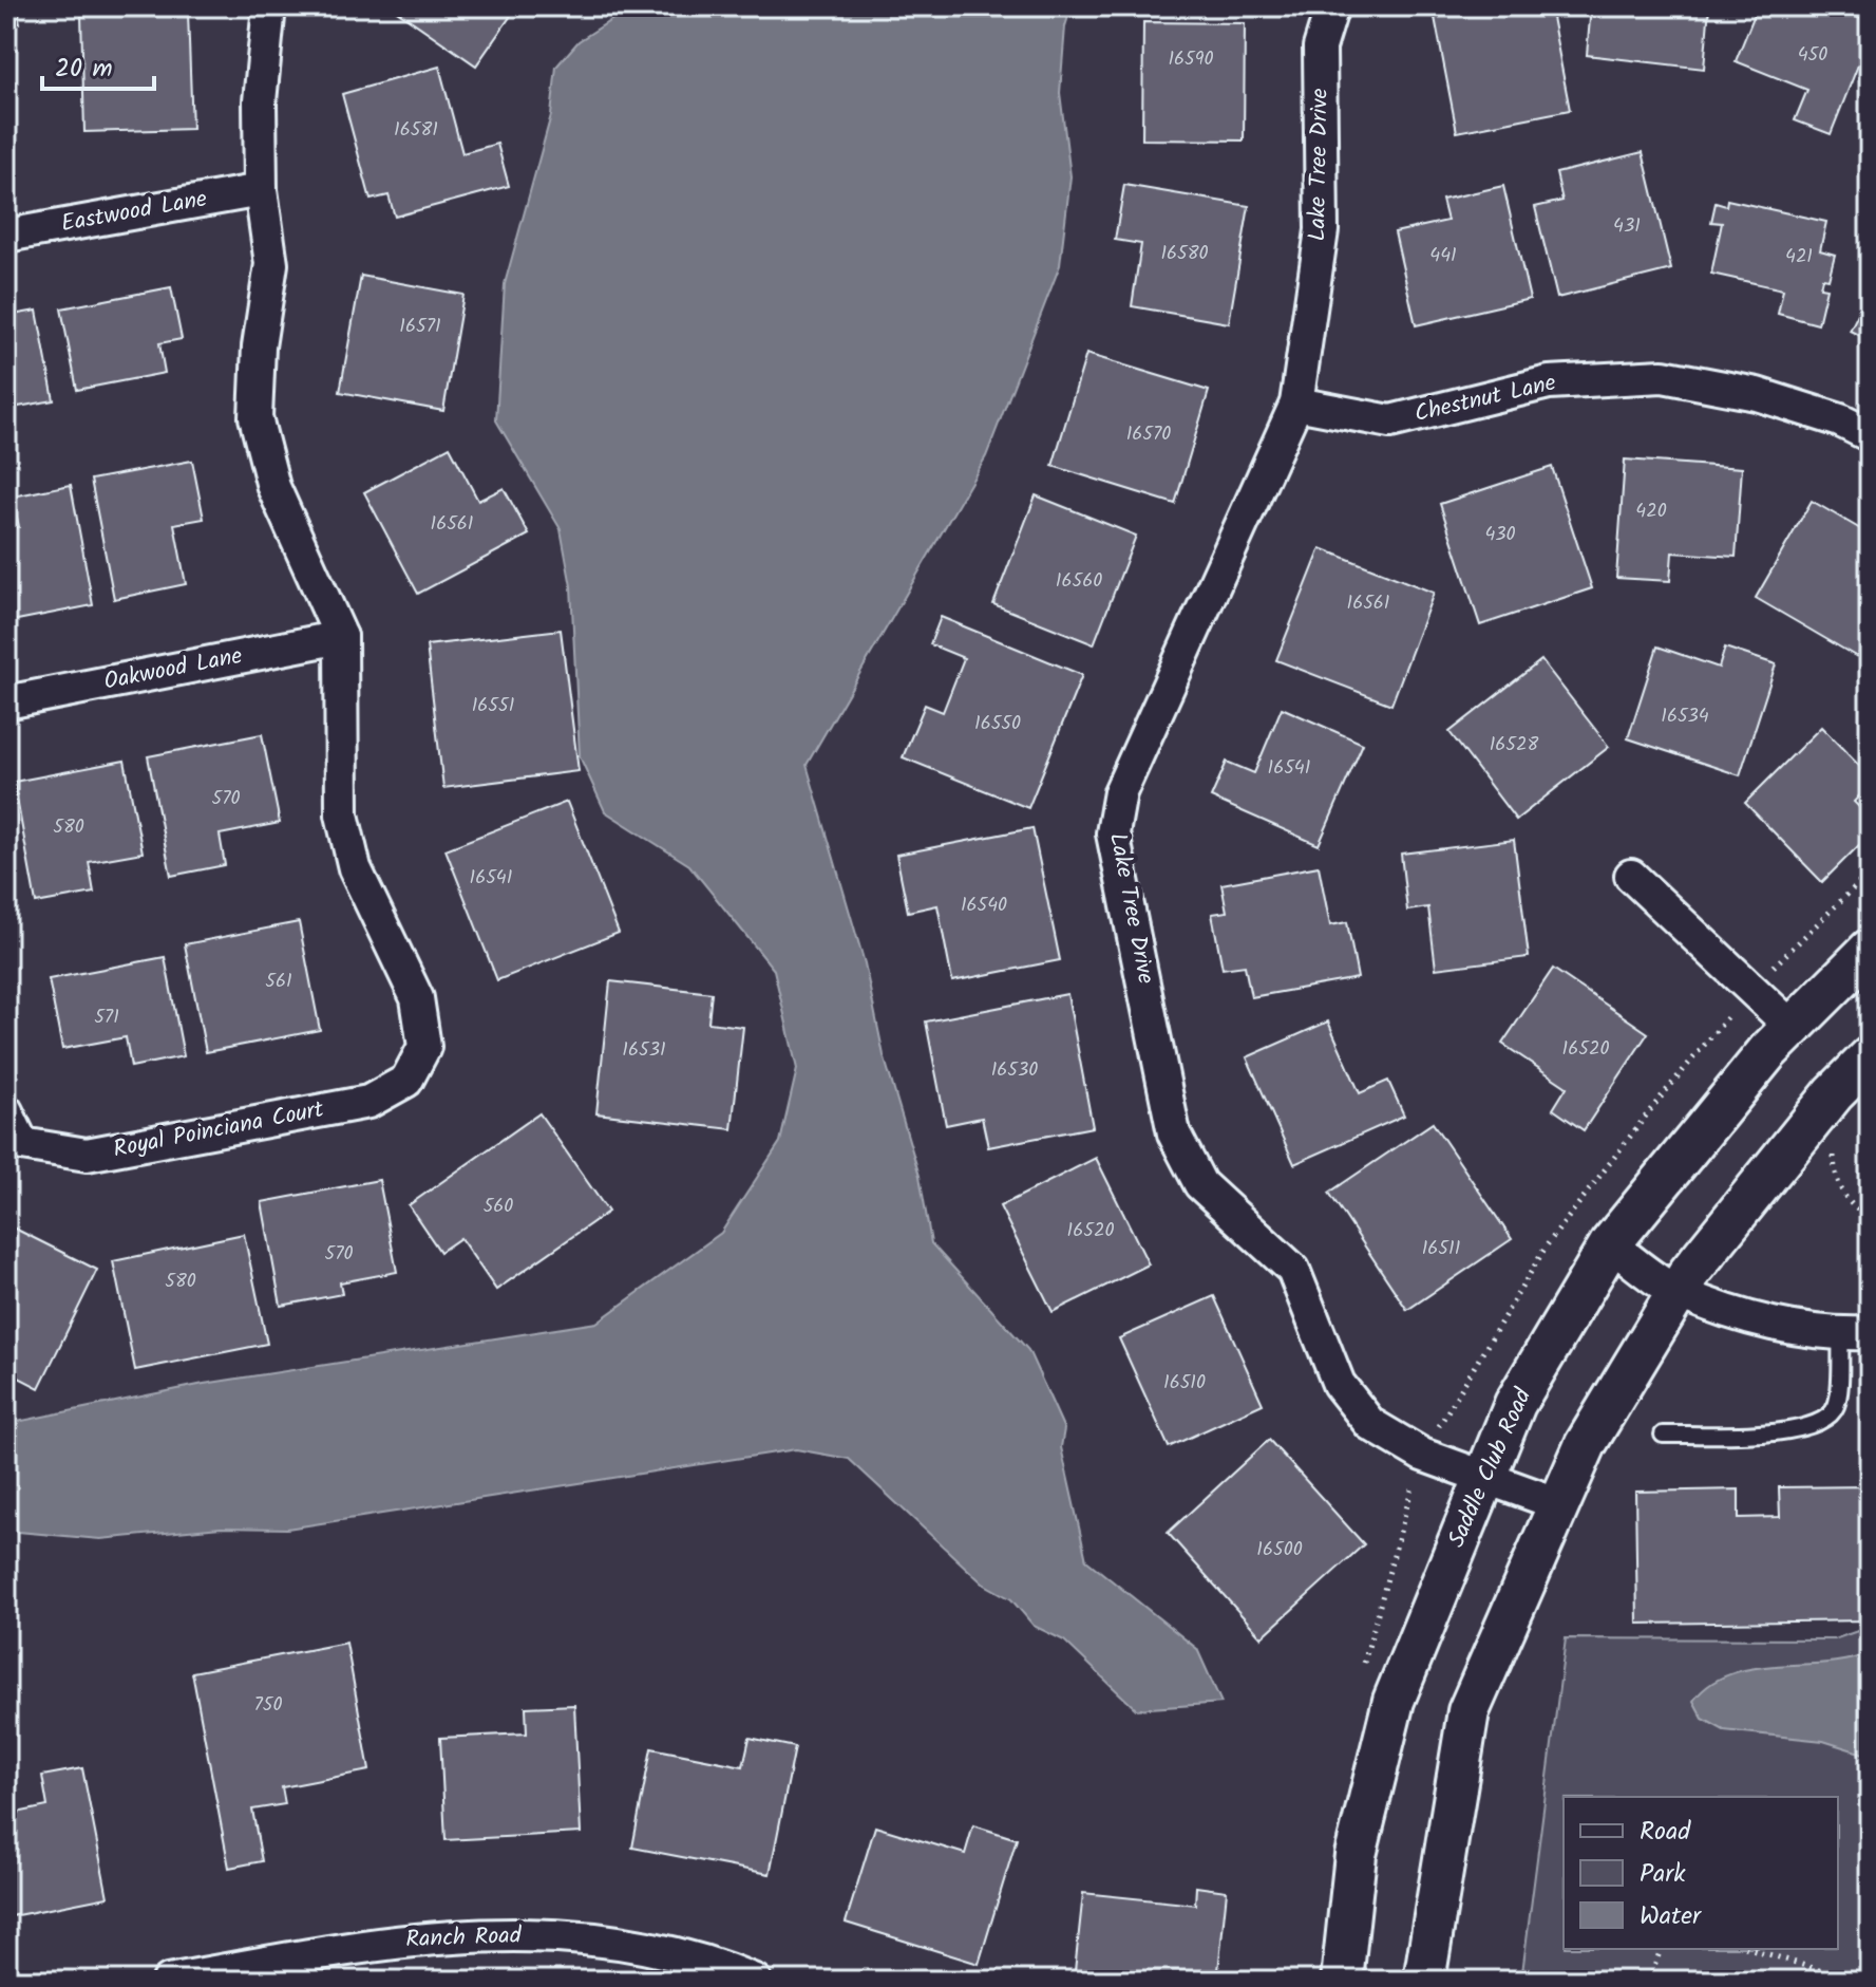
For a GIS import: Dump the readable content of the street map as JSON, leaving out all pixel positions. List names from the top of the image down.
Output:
{
  "streets": {
    "street": [
      "Lake Tree Drive",
      "Eastwood Lane",
      "Chestnut Lane",
      "Oakwood Lane",
      "Royal Poinciana Court",
      "Saddle Club Road",
      "Ranch Road"
    ]
  },
  "crossings": [
    ["Lake Tree Drive", "Chestnut Lane"],
    ["Lake Tree Drive", "Saddle Club Road"],
    ["Oakwood Lane", "Royal Poinciana Court"]
  ],
  "house_numbers": [
    "450",
    "16590",
    "16581",
    "431",
    "16580",
    "441",
    "421",
    "16571",
    "16570",
    "420",
    "16561",
    "430",
    "16560",
    "16561",
    "16551",
    "16534",
    "16550",
    "16528",
    "16541",
    "570",
    "580",
    "16541",
    "16540",
    "561",
    "571",
    "16520",
    "16531",
    "16530",
    "560",
    "16520",
    "16511",
    "570",
    "580",
    "16510",
    "16500",
    "750"
  ],
  "legend": ["Road", "Park", "Water"],
  "scale_bar": "20 m"
}
